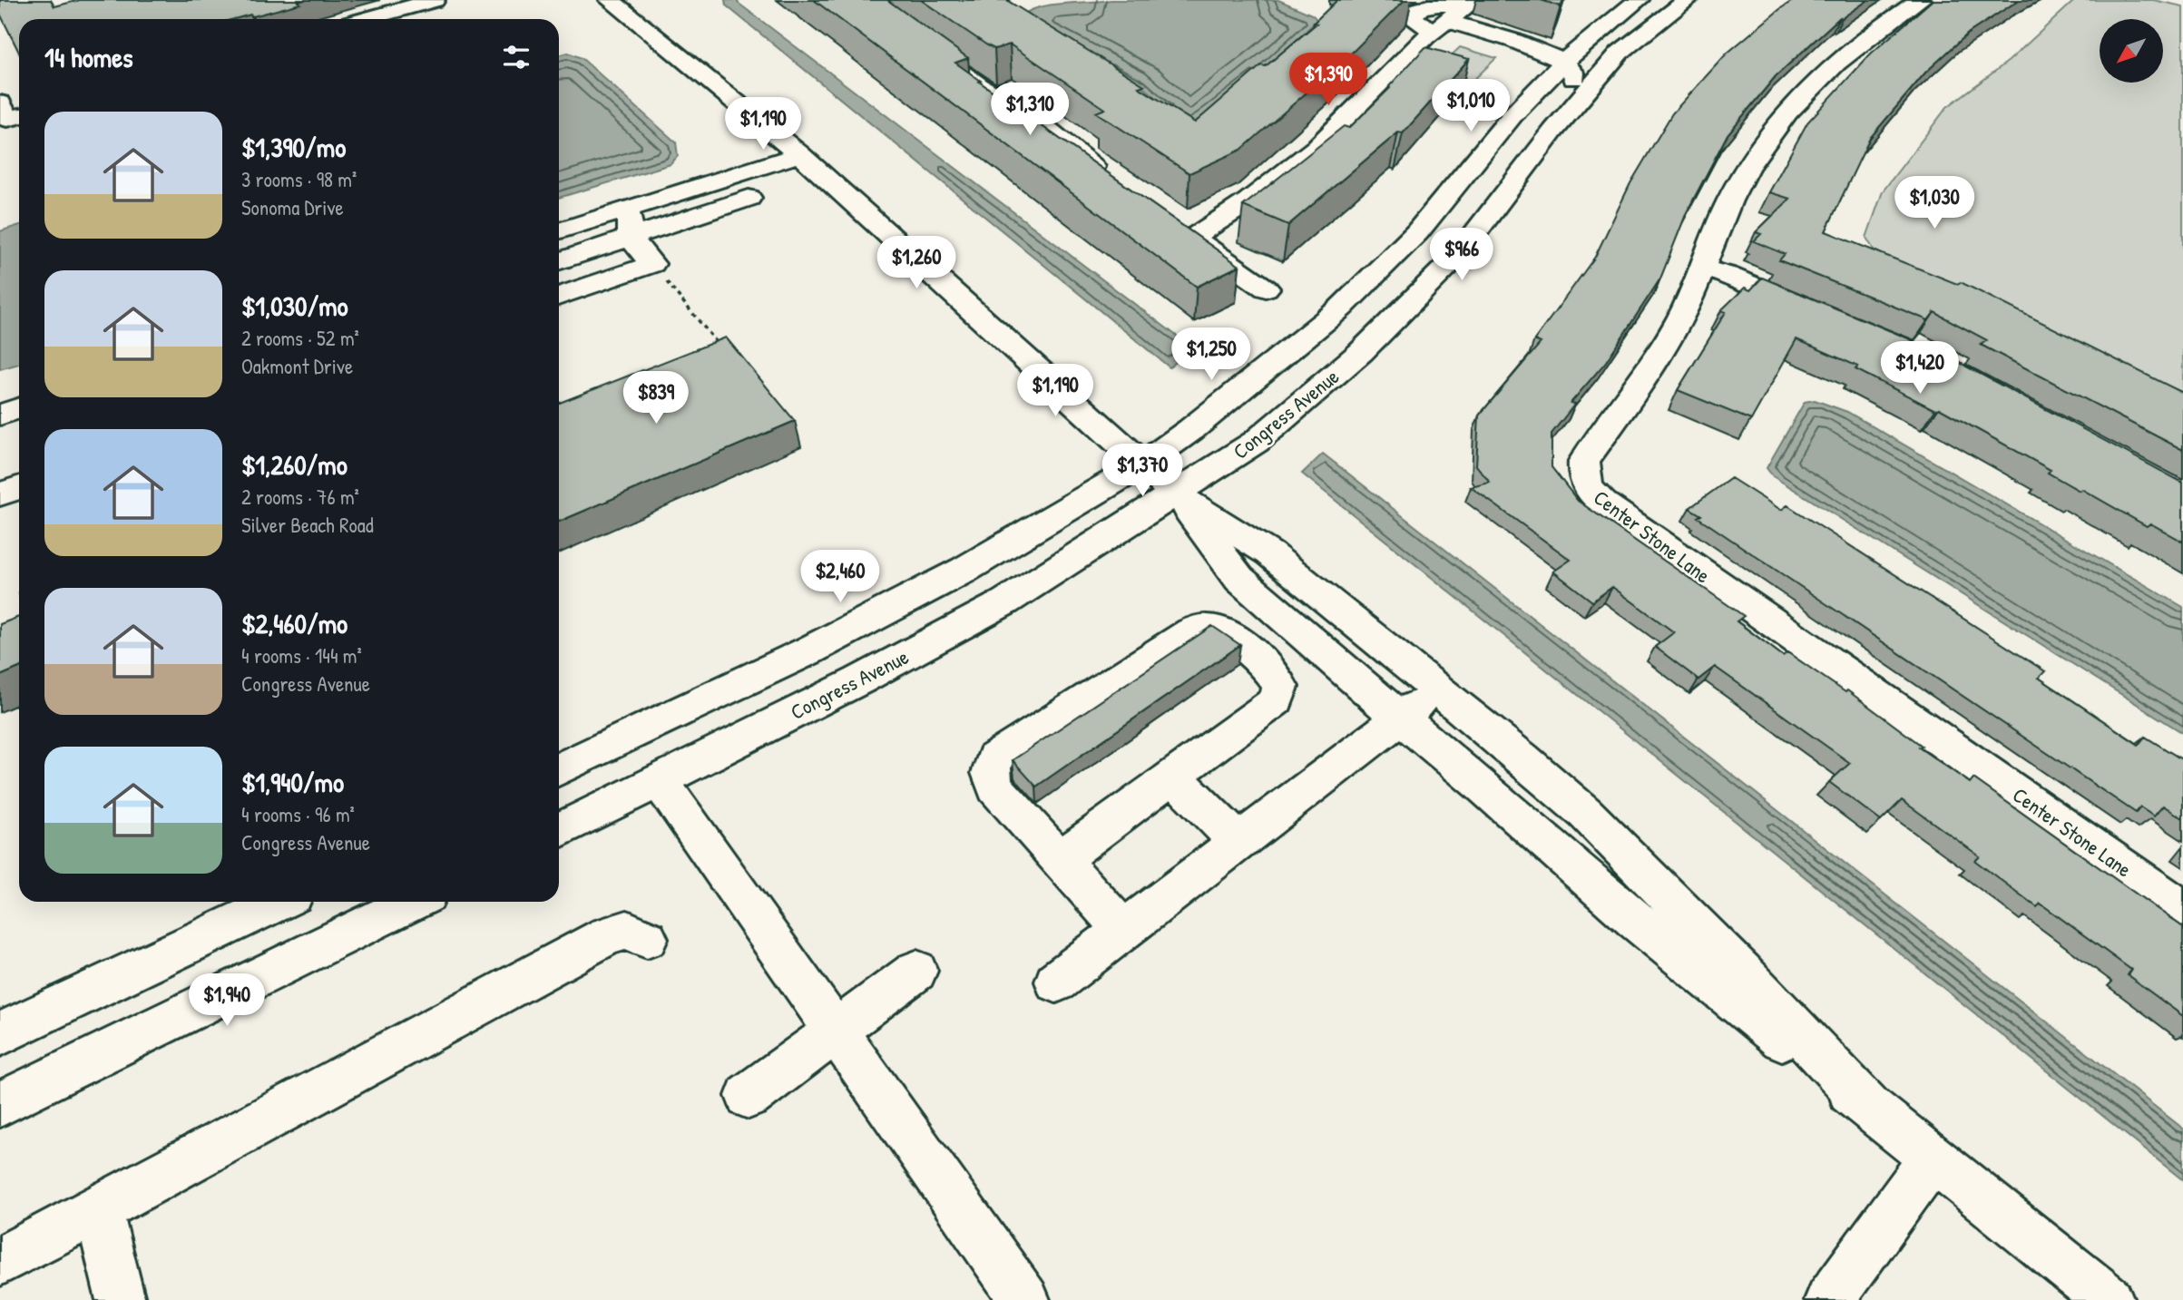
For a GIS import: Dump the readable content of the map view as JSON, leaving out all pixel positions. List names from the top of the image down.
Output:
{
  "streets": {
    "street": ["Congress Avenue", "Center Stone Lane"]
  },
  "north": "bottom left",
  "page": {
    "heading": "14 homes",
    "price": [
      "$1,390",
      "$1,010",
      "$1,310",
      "$1,190",
      "$1,030",
      "$966",
      "$1,260",
      "$1,250",
      "$1,420",
      "$1,190",
      "$839",
      "$1,370",
      "$2,460",
      "$1,940"
    ],
    "list": [
      {
        "name": "$1,390/mo",
        "note": "3 rooms · 98 m² · Sonoma Drive"
      },
      {
        "name": "$1,030/mo",
        "note": "2 rooms · 52 m² · Oakmont Drive"
      },
      {
        "name": "$1,260/mo",
        "note": "2 rooms · 76 m² · Silver Beach Road"
      },
      {
        "name": "$2,460/mo",
        "note": "4 rooms · 144 m² · Congress Avenue"
      },
      {
        "name": "$1,940/mo",
        "note": "4 rooms · 96 m² · Congress Avenue"
      }
    ]
  }
}
